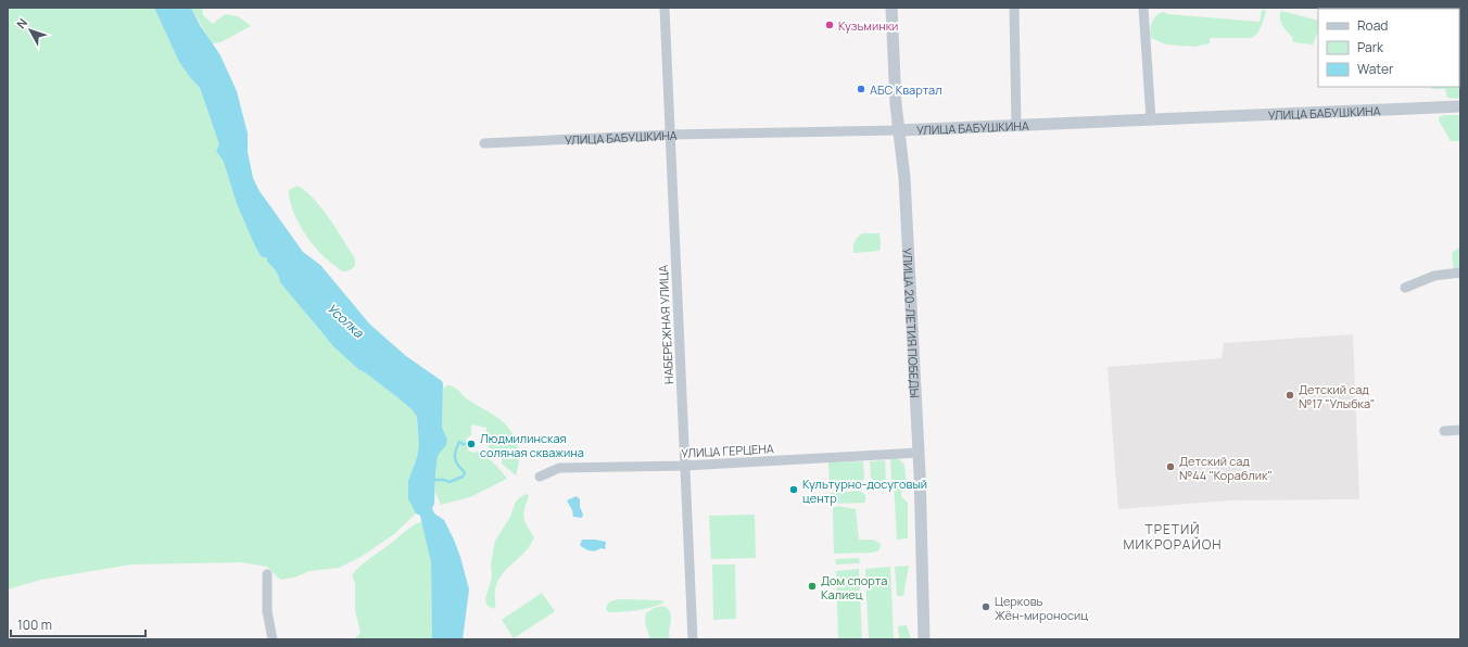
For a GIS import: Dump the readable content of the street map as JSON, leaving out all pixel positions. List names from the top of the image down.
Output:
{
  "streets": {
    "street": [
      "УЛИЦА БАБУШКИНА",
      "УЛИЦА 20-ЛЕТИЯ ПОБЕДЫ",
      "НАБЕРЕЖНАЯ УЛИЦА",
      "УЛИЦА ГЕРЦЕНА"
    ]
  },
  "crossings": [
    ["УЛИЦА БАБУШКИНА", "УЛИЦА 20-ЛЕТИЯ ПОБЕДЫ"],
    ["УЛИЦА БАБУШКИНА", "НАБЕРЕЖНАЯ УЛИЦА"],
    ["УЛИЦА 20-ЛЕТИЯ ПОБЕДЫ", "УЛИЦА ГЕРЦЕНА"],
    ["НАБЕРЕЖНАЯ УЛИЦА", "УЛИЦА ГЕРЦЕНА"]
  ],
  "districts": ["ТРЕТИЙ МИКРОРАЙОН"],
  "water": ["Усолка"],
  "places": [
    "Кузьминки",
    "АБС Квартал",
    "Детский сад №17 \"Улыбка\"",
    "Людмилинская соляная скважина",
    "Детский сад №44 \"Кораблик\"",
    "Культурно-досуговый центр",
    "Дом спорта Калиец",
    "Церковь Жён-мироносиц"
  ],
  "legend": ["Road", "Park", "Water"],
  "scale_bar": "100 m",
  "north": "top left"
}
